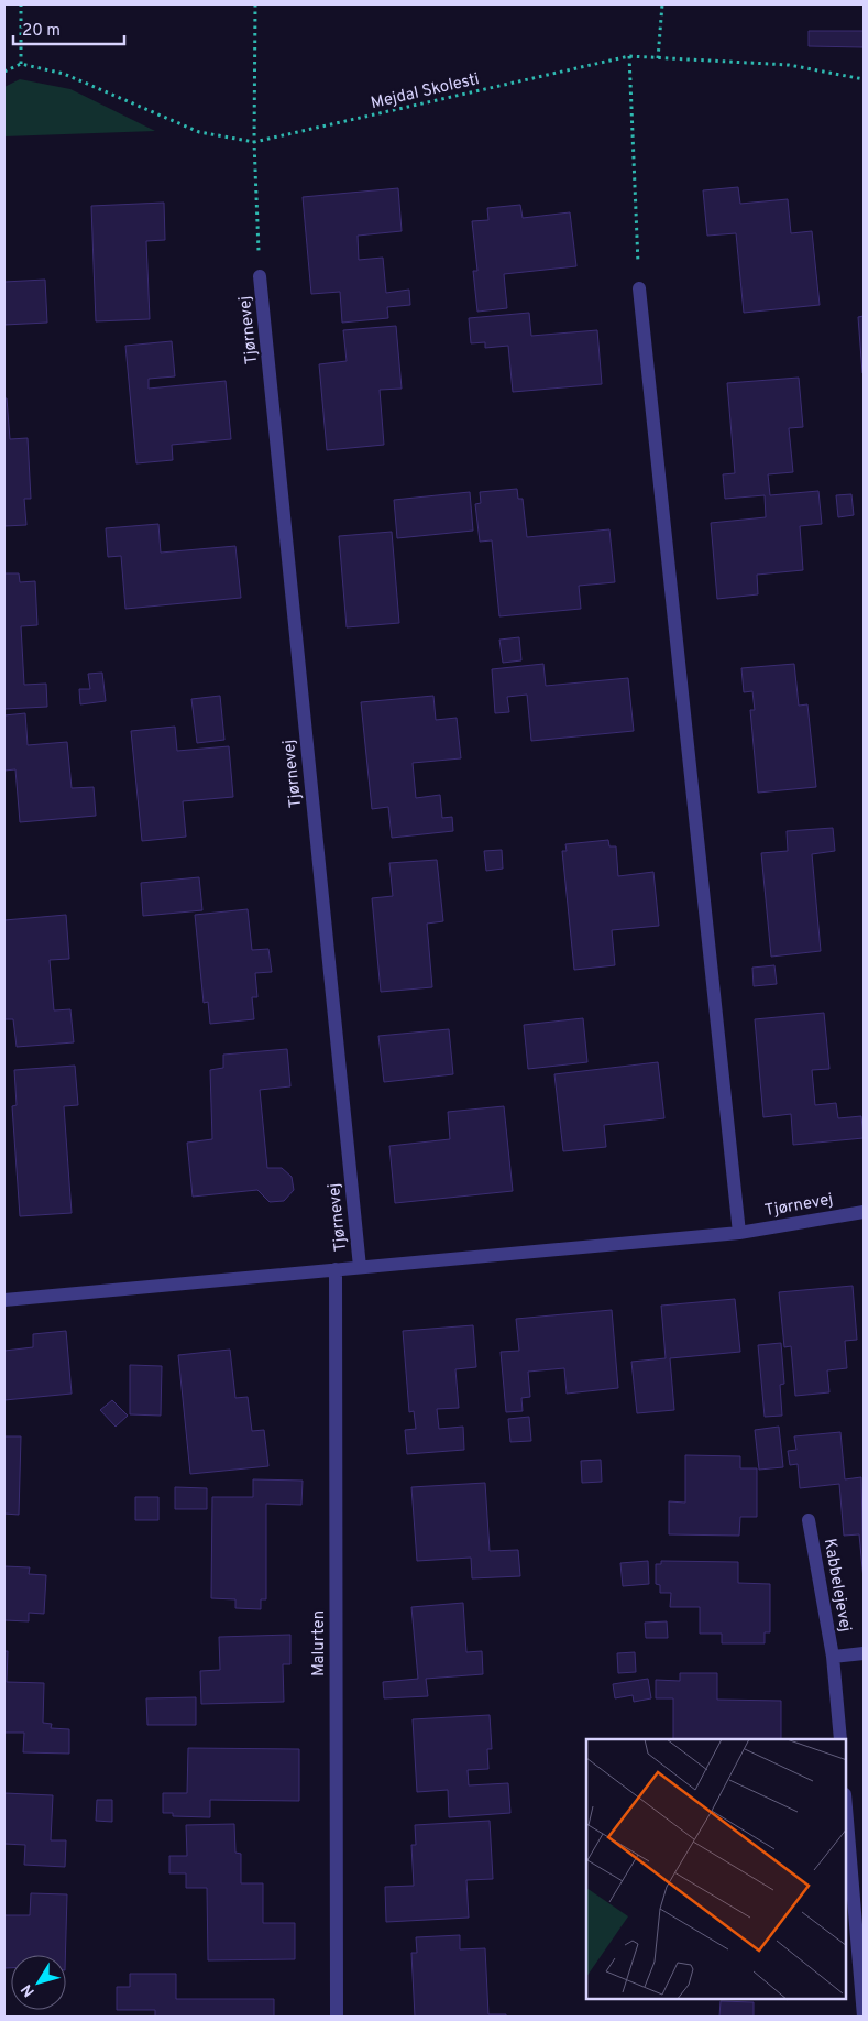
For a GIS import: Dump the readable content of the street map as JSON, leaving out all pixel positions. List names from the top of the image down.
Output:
{
  "streets": {
    "street": ["Tjørnevej", "Kabbelejevej", "Malurten"],
    "path": ["Mejdal Skolesti"]
  },
  "crossings": [
    ["Tjørnevej", "Malurten"]
  ],
  "scale_bar": "20 m",
  "north": "bottom left"
}
